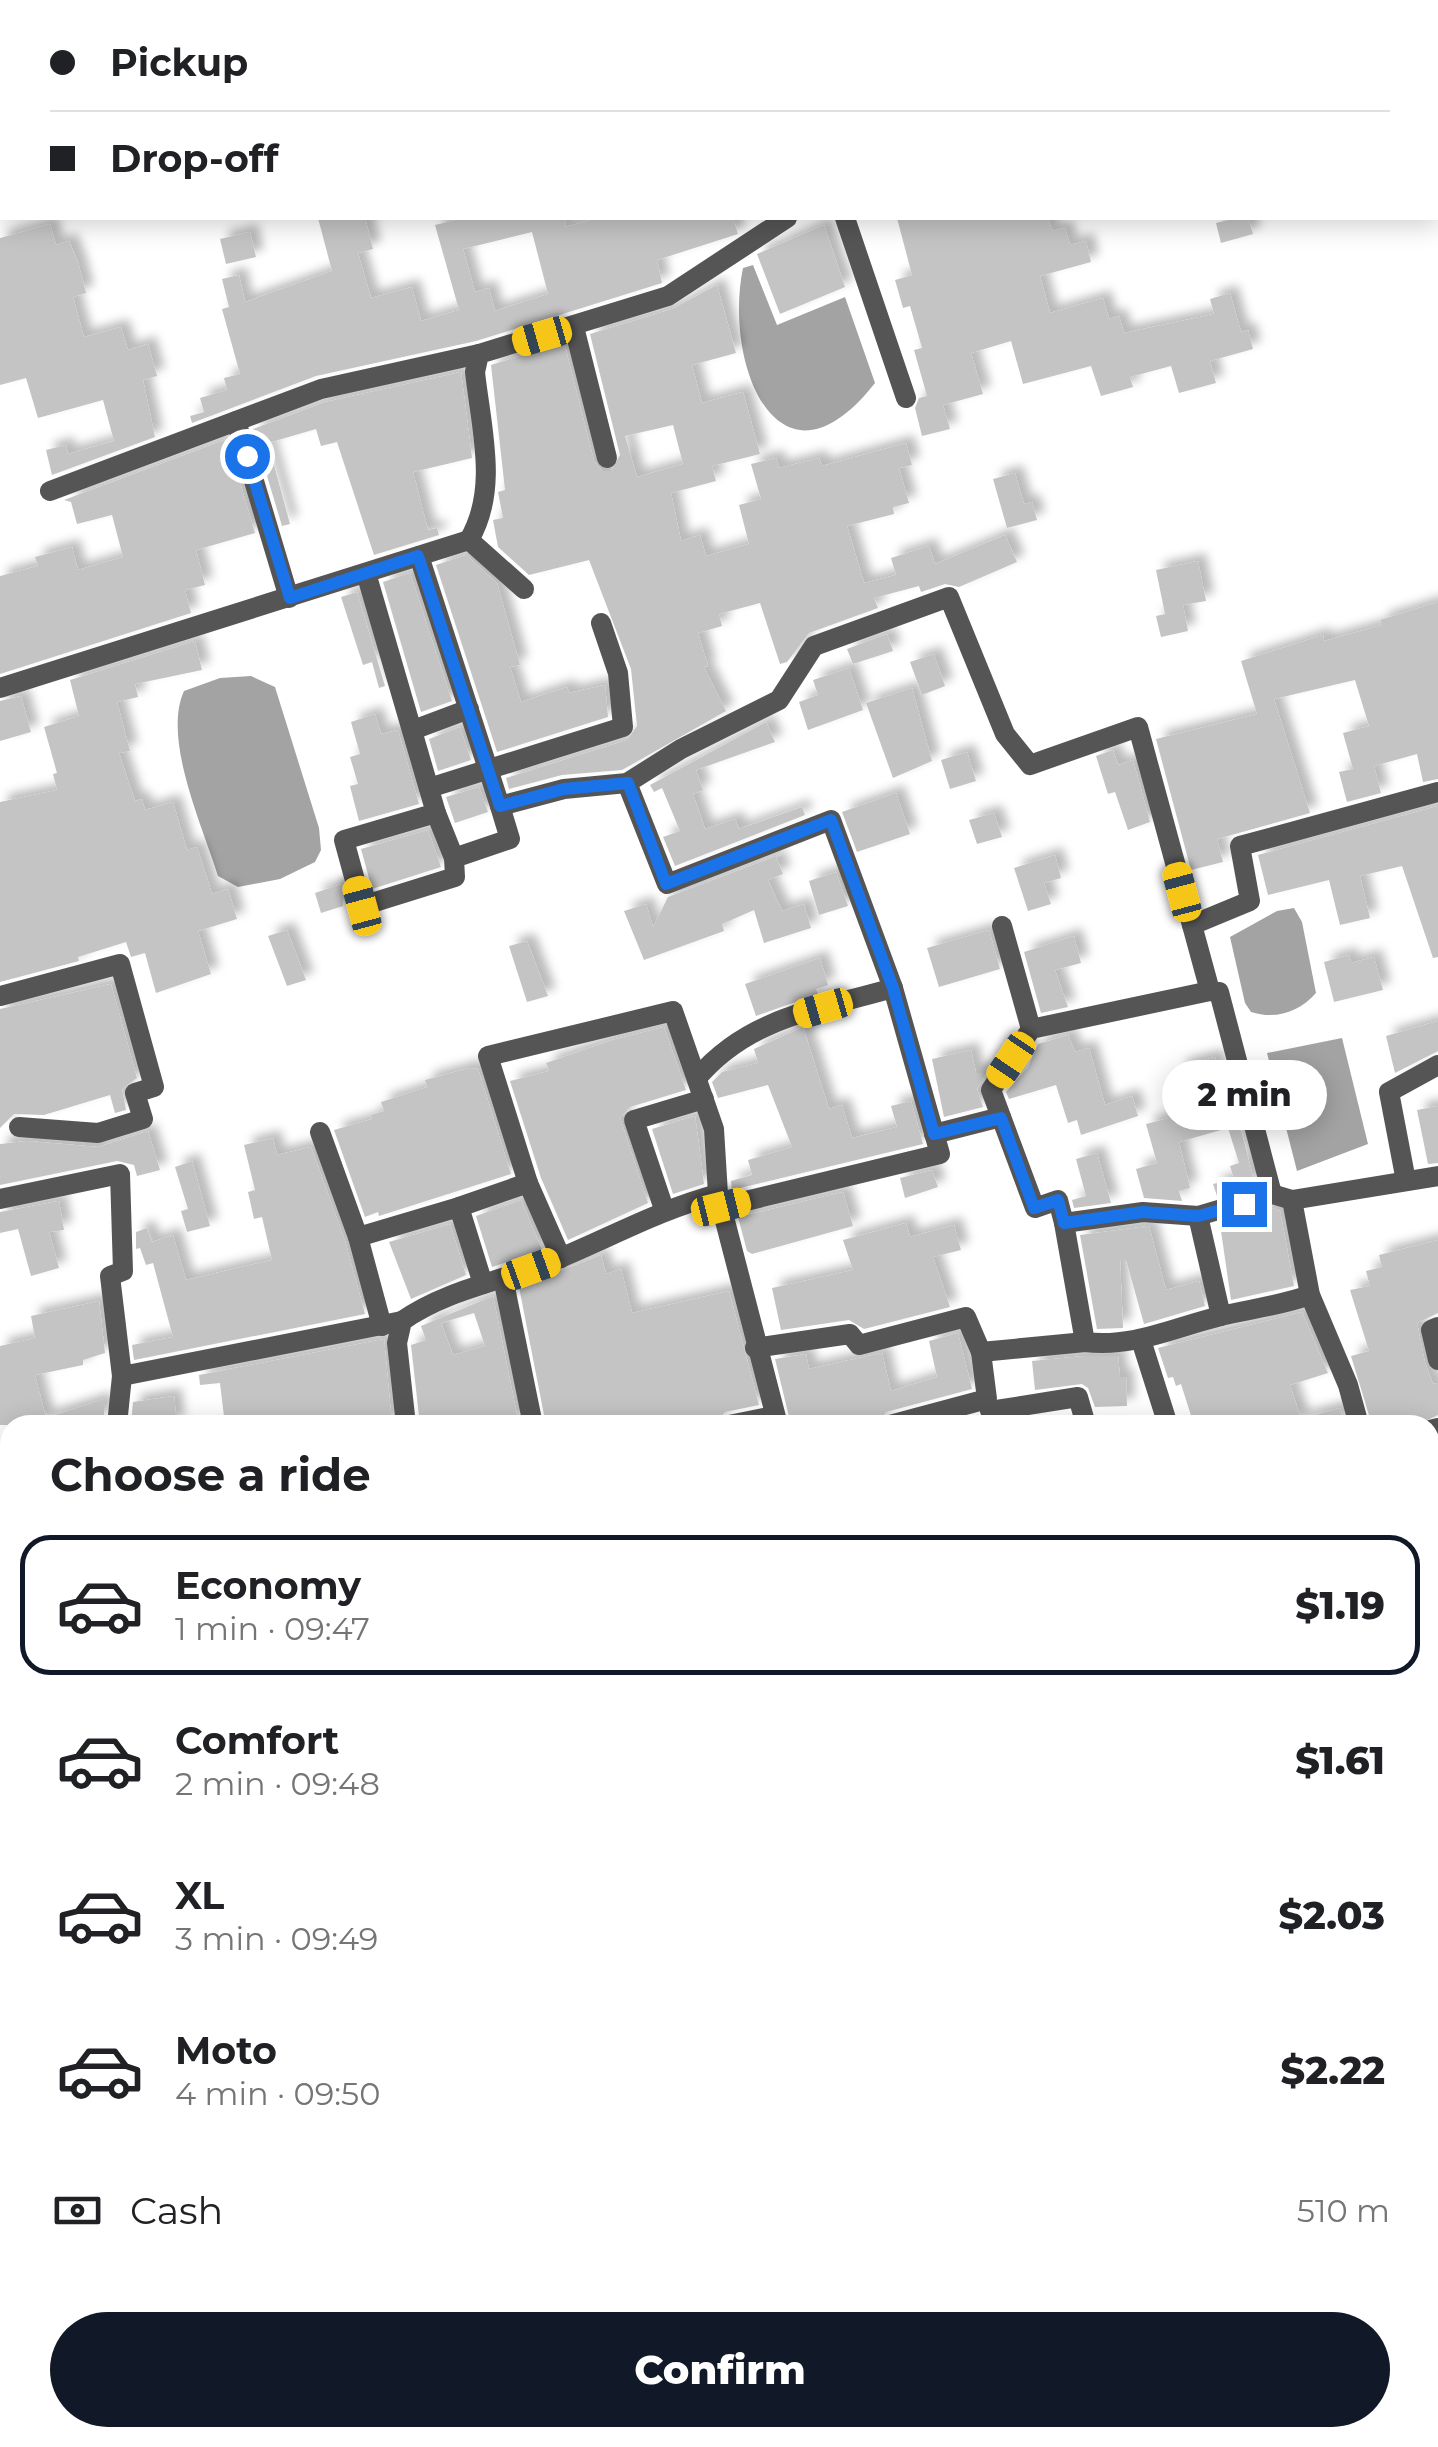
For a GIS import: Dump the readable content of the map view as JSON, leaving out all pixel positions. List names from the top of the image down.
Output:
{
  "page": {
    "banner": ["Pickup", "Drop-off"],
    "bubble": "2 min",
    "heading": "Choose a ride",
    "list": [
      {
        "name": "Economy",
        "note": "1 min · 09:47",
        "value": "$1.19"
      },
      {
        "name": "Comfort",
        "note": "2 min · 09:48",
        "value": "$1.61"
      },
      {
        "name": "XL",
        "note": "3 min · 09:49",
        "value": "$2.03"
      },
      {
        "name": "Moto",
        "note": "4 min · 09:50",
        "value": "$2.22"
      }
    ],
    "pay": ["Cash", "510 m"],
    "buttons": "Confirm"
  }
}
